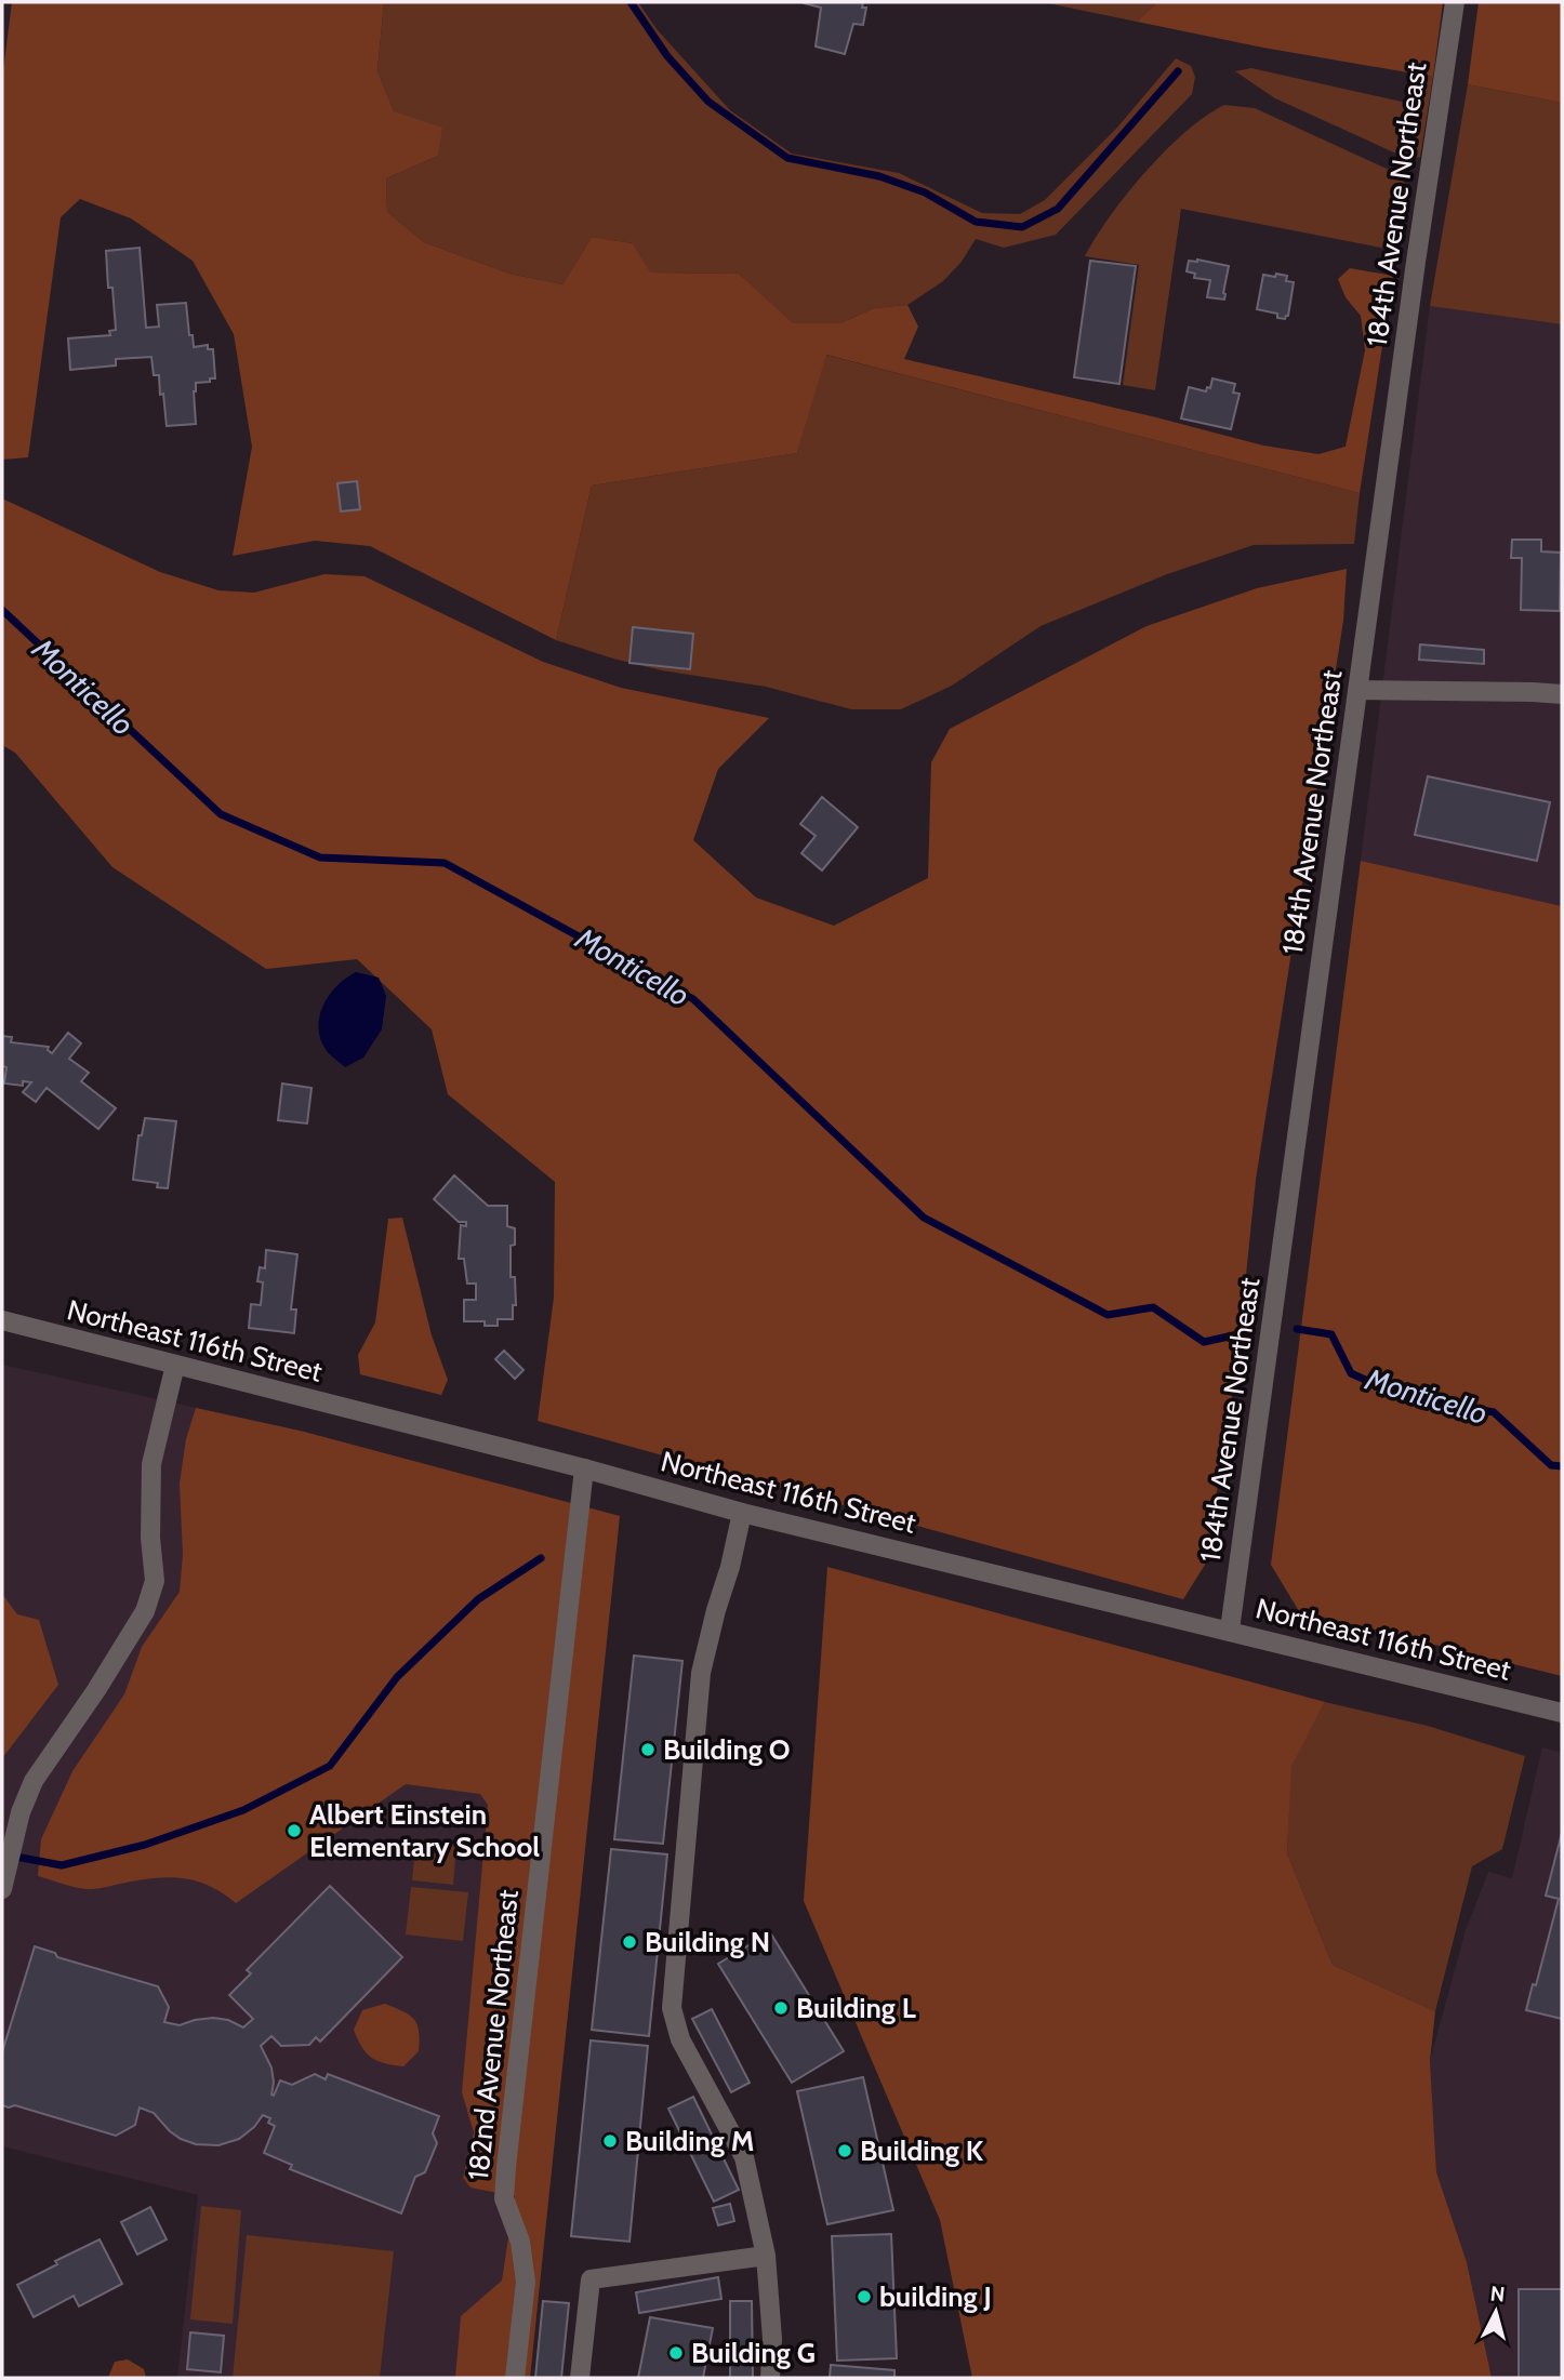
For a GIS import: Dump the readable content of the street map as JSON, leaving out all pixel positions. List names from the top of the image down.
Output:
{
  "streets": {
    "street": ["184th Avenue Northeast", "Northeast 116th Street", "182nd Avenue Northeast"]
  },
  "crossings": [
    ["184th Avenue Northeast", "Northeast 116th Street"],
    ["Northeast 116th Street", "182nd Avenue Northeast"]
  ],
  "water": ["Monticello"],
  "places": [
    "Building O",
    "Albert Einstein Elementary School",
    "Building N",
    "Building L",
    "Building M",
    "Building K",
    "building J",
    "Building G"
  ],
  "north": "top"
}
